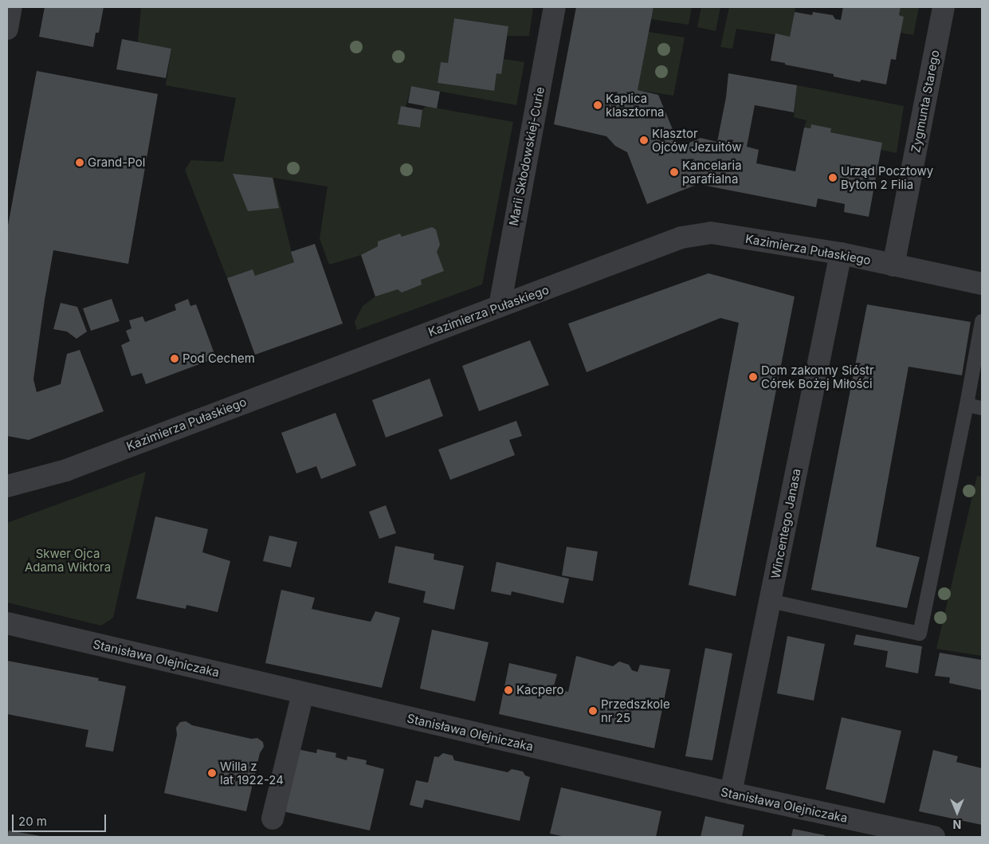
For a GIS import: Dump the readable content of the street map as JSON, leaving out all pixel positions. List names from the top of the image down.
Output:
{
  "streets": {
    "street": [
      "Zygmunta Starego",
      "Marii Skłodowskiej-Curie",
      "Kazimierza Pułaskiego",
      "Wincentego Janasa",
      "Stanisława Olejniczaka"
    ]
  },
  "crossings": [
    ["Zygmunta Starego", "Kazimierza Pułaskiego"],
    ["Marii Skłodowskiej-Curie", "Kazimierza Pułaskiego"],
    ["Kazimierza Pułaskiego", "Wincentego Janasa"],
    ["Wincentego Janasa", "Stanisława Olejniczaka"]
  ],
  "parks": ["Skwer Ojca Adama Wiktora"],
  "places": [
    "Kaplica klasztorna",
    "Klasztor Ojców Jezuitów",
    "Grand-Pol",
    "Kancelaria parafialna",
    "Urząd Pocztowy Bytom 2 Filia",
    "Pod Cechem",
    "Dom zakonny Sióstr Córek Bożej Miłości",
    "Kacpero",
    "Przedszkole nr 25",
    "Willa z lat 1922-24"
  ],
  "scale_bar": "20 m",
  "north": "bottom"
}
